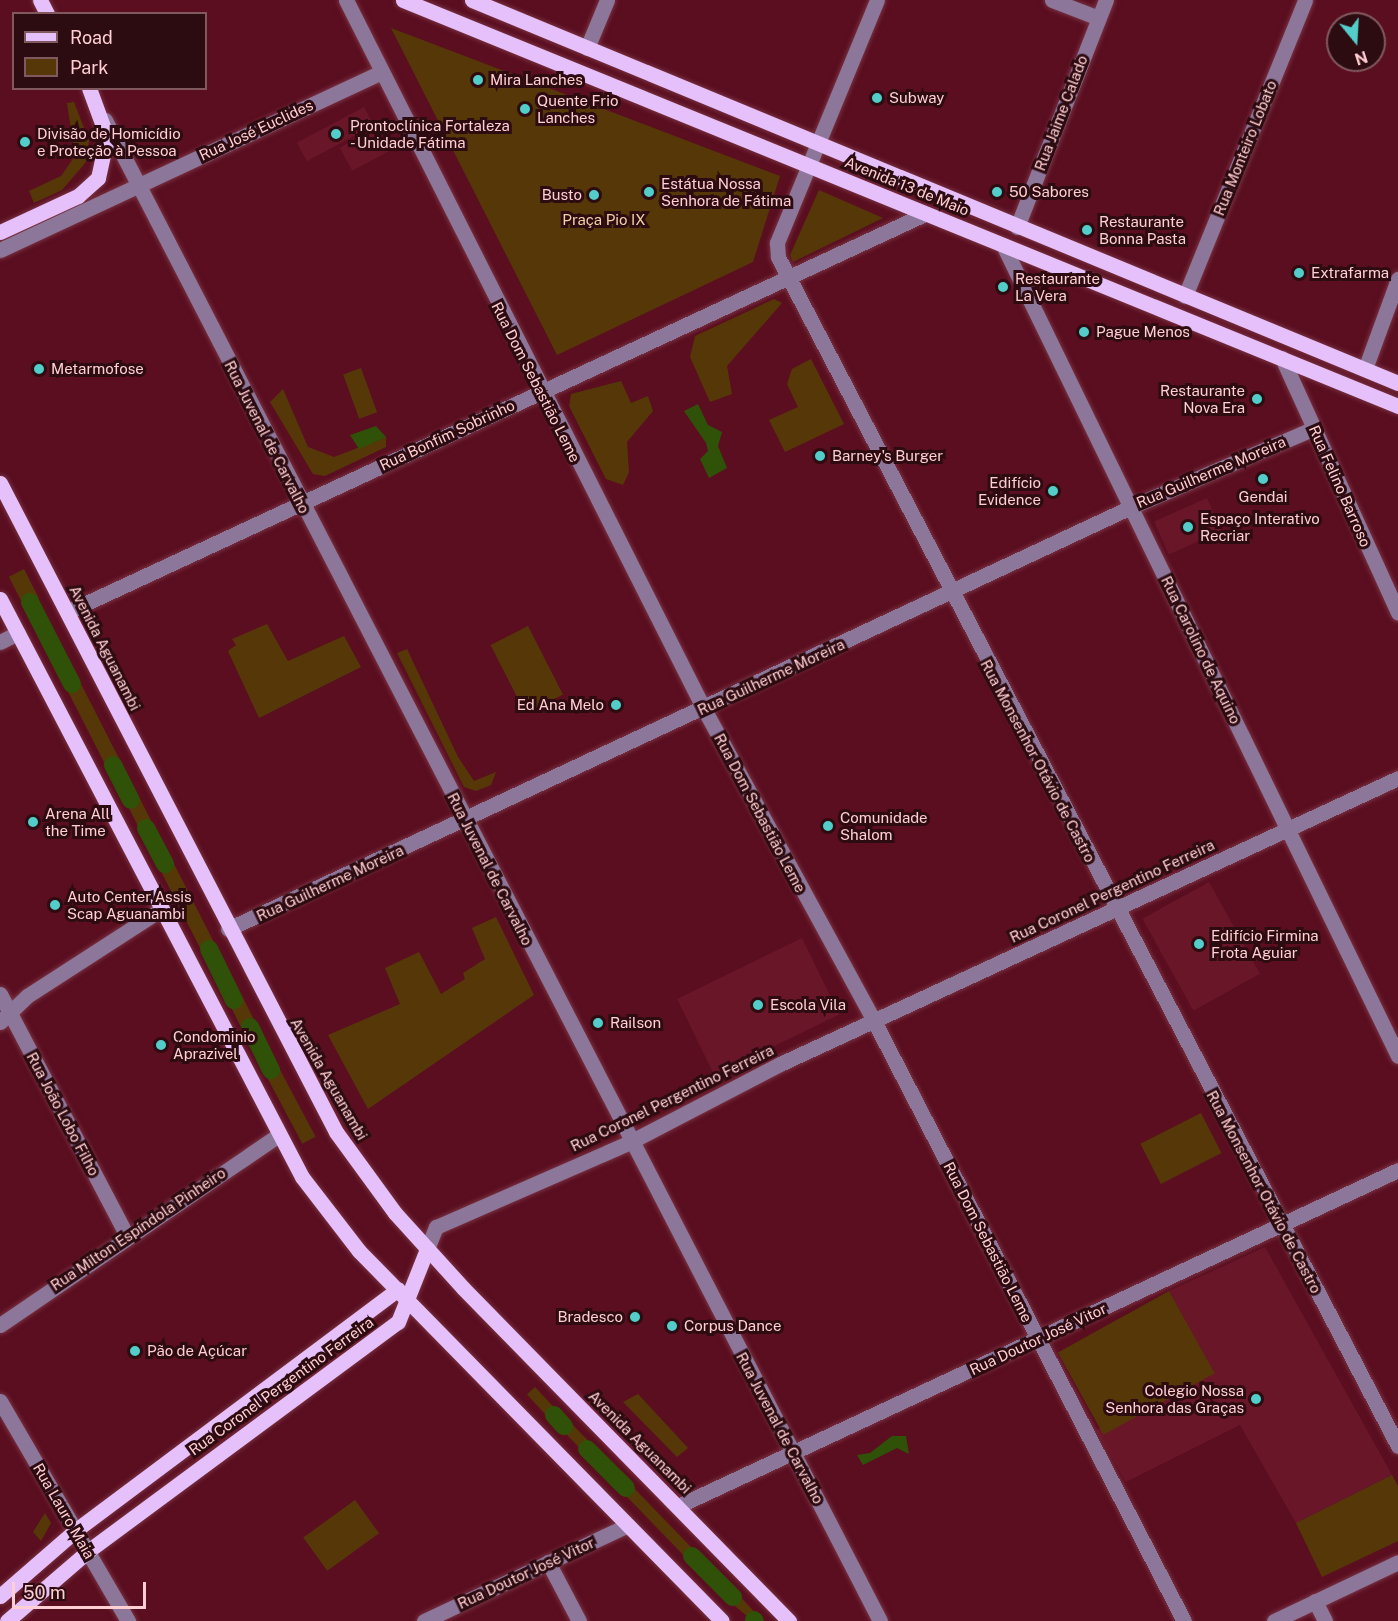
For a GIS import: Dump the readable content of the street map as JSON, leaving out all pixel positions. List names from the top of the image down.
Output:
{
  "streets": {
    "main road": ["Avenida 13 de Maio", "Avenida Aguanambi", "Rua Coronel Pergentino Ferreira"],
    "street": [
      "Rua Jaime Calado",
      "Rua José Euclides",
      "Rua Monteiro Lobato",
      "Rua Dom Sebastião Leme",
      "Rua Bonfim Sobrinho",
      "Rua Juvenal de Carvalho",
      "Rua Guilherme Moreira",
      "Rua Felino Barroso",
      "Rua Carolino de Aquino",
      "Rua Monsenhor Otávio de Castro",
      "Rua João Lobo Filho",
      "Rua Milton Espíndola Pinheiro",
      "Rua Doutor José Vitor",
      "Rua Lauro Maia"
    ]
  },
  "crossings": [
    ["Rua Jaime Calado", "Avenida 13 de Maio"],
    ["Rua José Euclides", "Rua Dom Sebastião Leme"],
    ["Rua José Euclides", "Rua Juvenal de Carvalho"],
    ["Rua Monteiro Lobato", "Avenida 13 de Maio"],
    ["Avenida 13 de Maio", "Rua Bonfim Sobrinho"],
    ["Avenida 13 de Maio", "Rua Felino Barroso"],
    ["Avenida 13 de Maio", "Rua Carolino de Aquino"],
    ["Avenida 13 de Maio", "Rua Monsenhor Otávio de Castro"],
    ["Rua Dom Sebastião Leme", "Rua Bonfim Sobrinho"],
    ["Rua Dom Sebastião Leme", "Rua Guilherme Moreira"],
    ["Rua Dom Sebastião Leme", "Rua Coronel Pergentino Ferreira"],
    ["Rua Dom Sebastião Leme", "Rua Doutor José Vitor"],
    ["Rua Bonfim Sobrinho", "Rua Juvenal de Carvalho"],
    ["Rua Bonfim Sobrinho", "Avenida Aguanambi"],
    ["Rua Bonfim Sobrinho", "Rua Monsenhor Otávio de Castro"],
    ["Rua Juvenal de Carvalho", "Rua Guilherme Moreira"],
    ["Rua Juvenal de Carvalho", "Rua Coronel Pergentino Ferreira"],
    ["Rua Juvenal de Carvalho", "Rua Doutor José Vitor"],
    ["Rua Guilherme Moreira", "Rua Felino Barroso"],
    ["Rua Guilherme Moreira", "Avenida Aguanambi"],
    ["Rua Guilherme Moreira", "Rua Carolino de Aquino"],
    ["Rua Guilherme Moreira", "Rua Monsenhor Otávio de Castro"],
    ["Avenida Aguanambi", "Rua Coronel Pergentino Ferreira"],
    ["Avenida Aguanambi", "Rua Doutor José Vitor"],
    ["Rua Carolino de Aquino", "Rua Coronel Pergentino Ferreira"],
    ["Rua Monsenhor Otávio de Castro", "Rua Coronel Pergentino Ferreira"],
    ["Rua Monsenhor Otávio de Castro", "Rua Doutor José Vitor"],
    ["Rua Coronel Pergentino Ferreira", "Rua Lauro Maia"],
    ["Rua João Lobo Filho", "Rua Milton Espíndola Pinheiro"]
  ],
  "parks": ["Praça Pio IX"],
  "places": [
    "Mira Lanches",
    "Subway",
    "Quente Frio Lanches",
    "Prontoclínica Fortaleza - Unidade Fátima",
    "Divisão de Homicídio e Proteção à Pessoa",
    "Estátua Nossa Senhora de Fátima",
    "50 Sabores",
    "Busto",
    "Restaurante Bonna Pasta",
    "Extrafarma",
    "Restaurante La Vera",
    "Pague Menos",
    "Metarmofose",
    "Restaurante Nova Era",
    "Barney's Burger",
    "Gendai",
    "Edifício Evidence",
    "Espaço Interativo Recriar",
    "Ed Ana Melo",
    "Arena All the Time",
    "Comunidade Shalom",
    "Auto Center Assis Scap Aguanambi",
    "Edifício Firmina Frota Aguiar",
    "Escola Vila",
    "Railson",
    "Condominio Aprazivel",
    "Bradesco",
    "Corpus Dance",
    "Pão de Açúcar",
    "Colegio Nossa Senhora das Graças"
  ],
  "legend": ["Road", "Park"],
  "scale_bar": "50 m",
  "north": "bottom"
}
